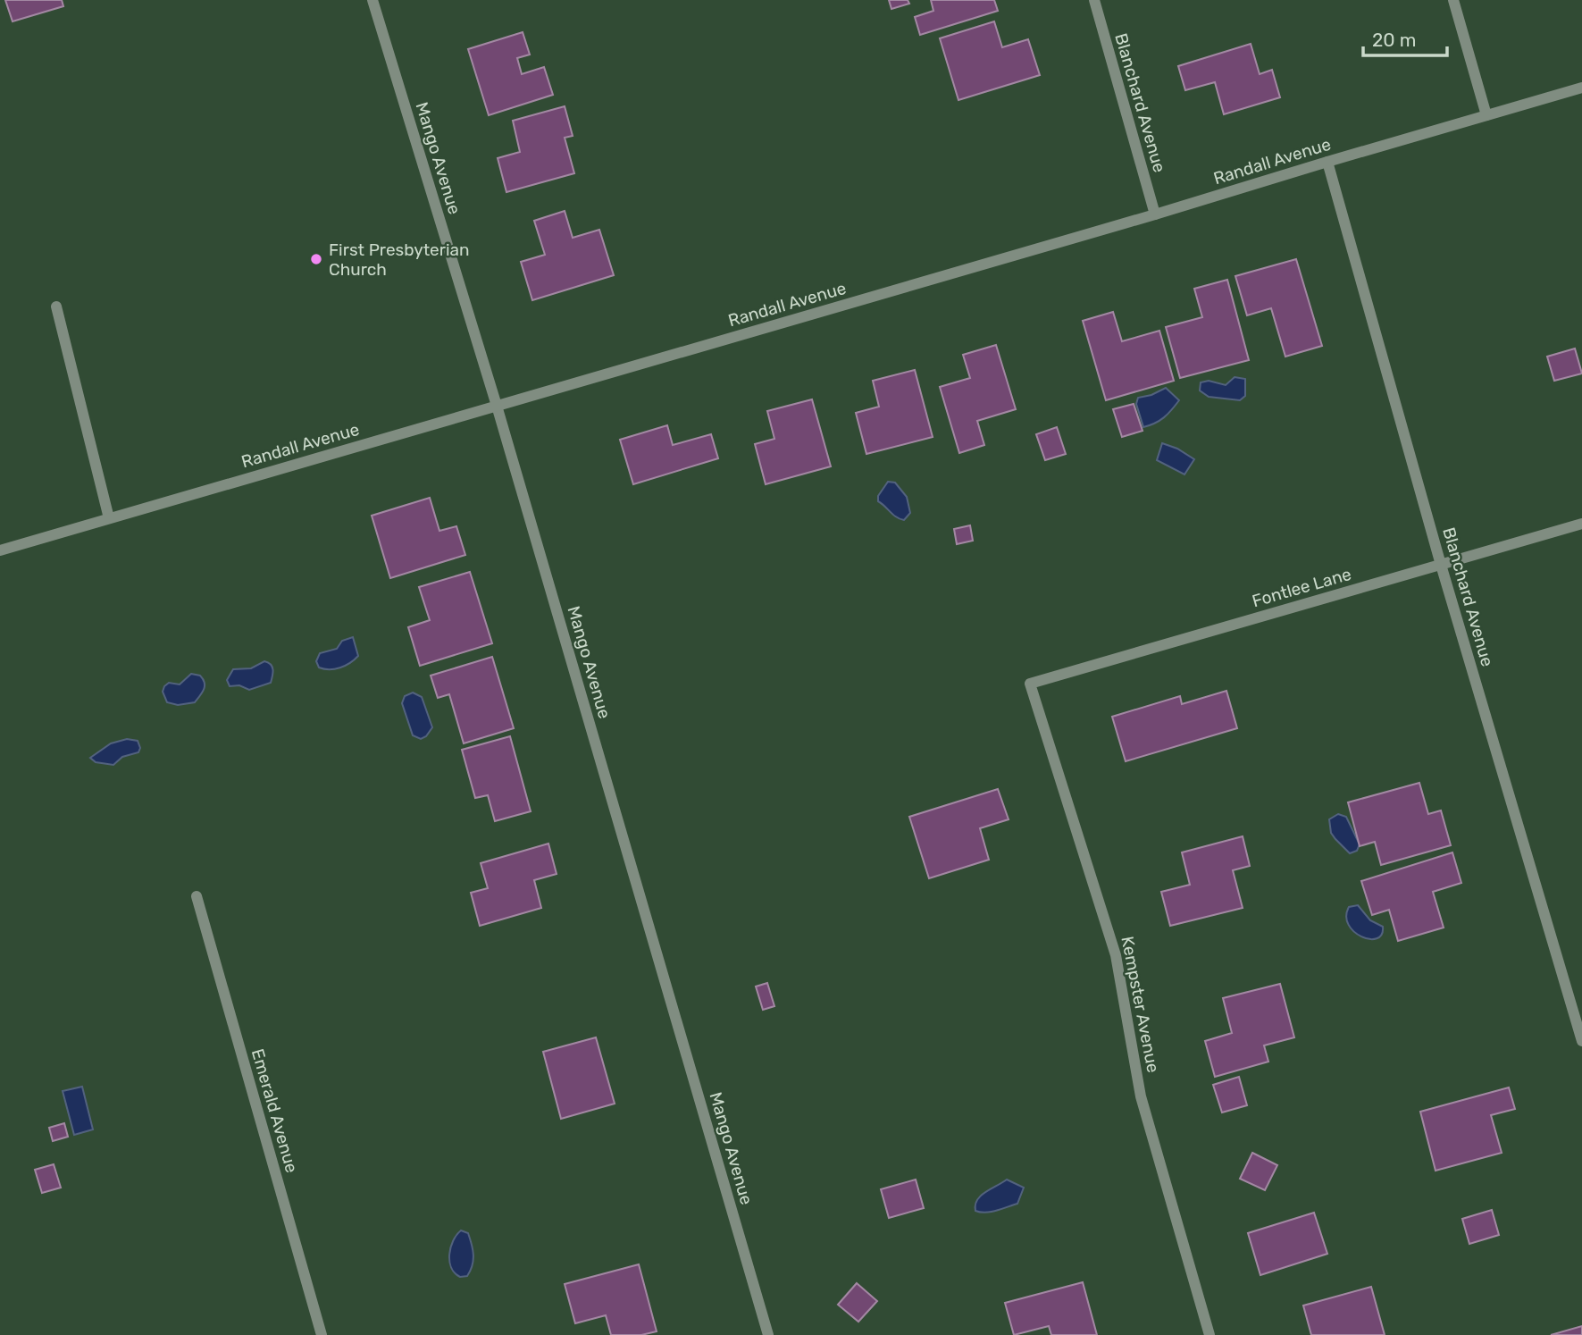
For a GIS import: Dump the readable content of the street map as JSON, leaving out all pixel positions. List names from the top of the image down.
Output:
{
  "streets": {
    "street": [
      "Blanchard Avenue",
      "Mango Avenue",
      "Randall Avenue",
      "Fontlee Lane",
      "Kempster Avenue",
      "Emerald Avenue"
    ]
  },
  "crossings": [
    ["Blanchard Avenue", "Randall Avenue"],
    ["Blanchard Avenue", "Fontlee Lane"],
    ["Mango Avenue", "Randall Avenue"],
    ["Fontlee Lane", "Kempster Avenue"]
  ],
  "places": ["First Presbyterian Church"],
  "scale_bar": "20 m"
}
